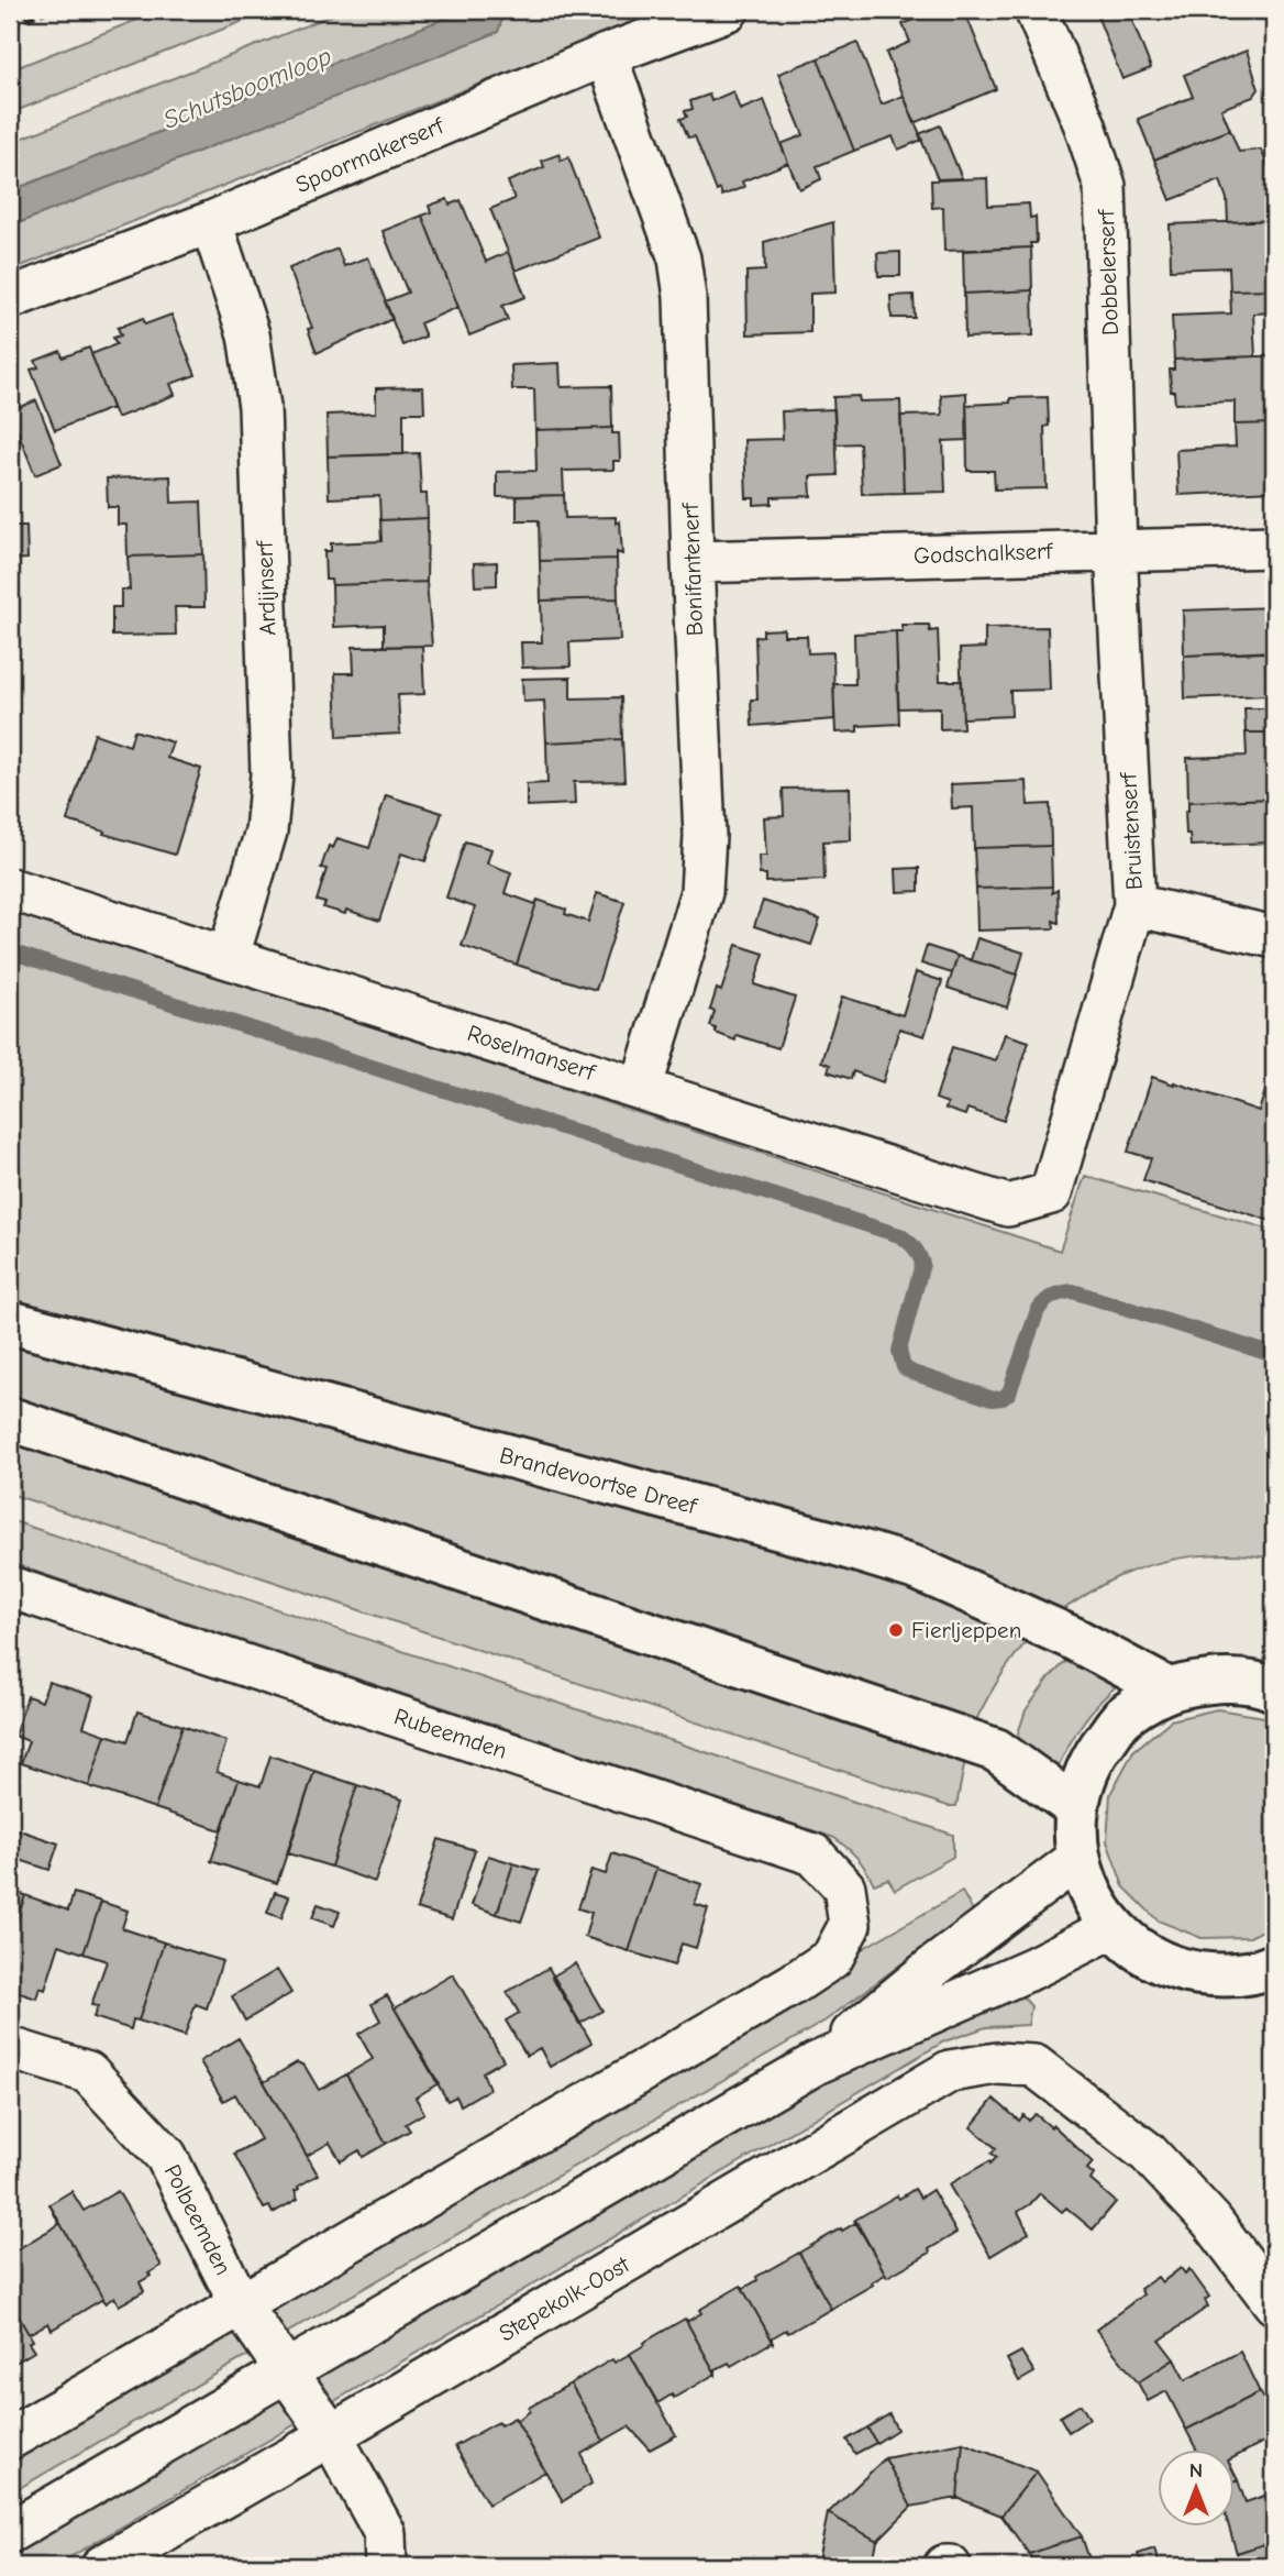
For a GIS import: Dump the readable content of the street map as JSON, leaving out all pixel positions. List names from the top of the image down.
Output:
{
  "streets": {
    "main road": ["Brandevoortse Dreef"],
    "street": [
      "Spoormakerserf",
      "Dobbelerserf",
      "Godschalkserf",
      "Bonifantenerf",
      "Ardijnserf",
      "Bruistenserf",
      "Roselmanserf",
      "Rubeemden",
      "Polbeemden",
      "Stepekolk-Oost"
    ]
  },
  "crossings": [
    ["Spoormakerserf", "Bonifantenerf"],
    ["Spoormakerserf", "Ardijnserf"],
    ["Dobbelerserf", "Godschalkserf"],
    ["Dobbelerserf", "Bruistenserf"],
    ["Godschalkserf", "Bonifantenerf"],
    ["Godschalkserf", "Bruistenserf"],
    ["Bonifantenerf", "Roselmanserf"],
    ["Ardijnserf", "Roselmanserf"],
    ["Bruistenserf", "Roselmanserf"],
    ["Rubeemden", "Polbeemden"],
    ["Polbeemden", "Stepekolk-Oost"]
  ],
  "water": ["Schutsboomloop"],
  "places": ["Fierljeppen"],
  "north": "top"
}
